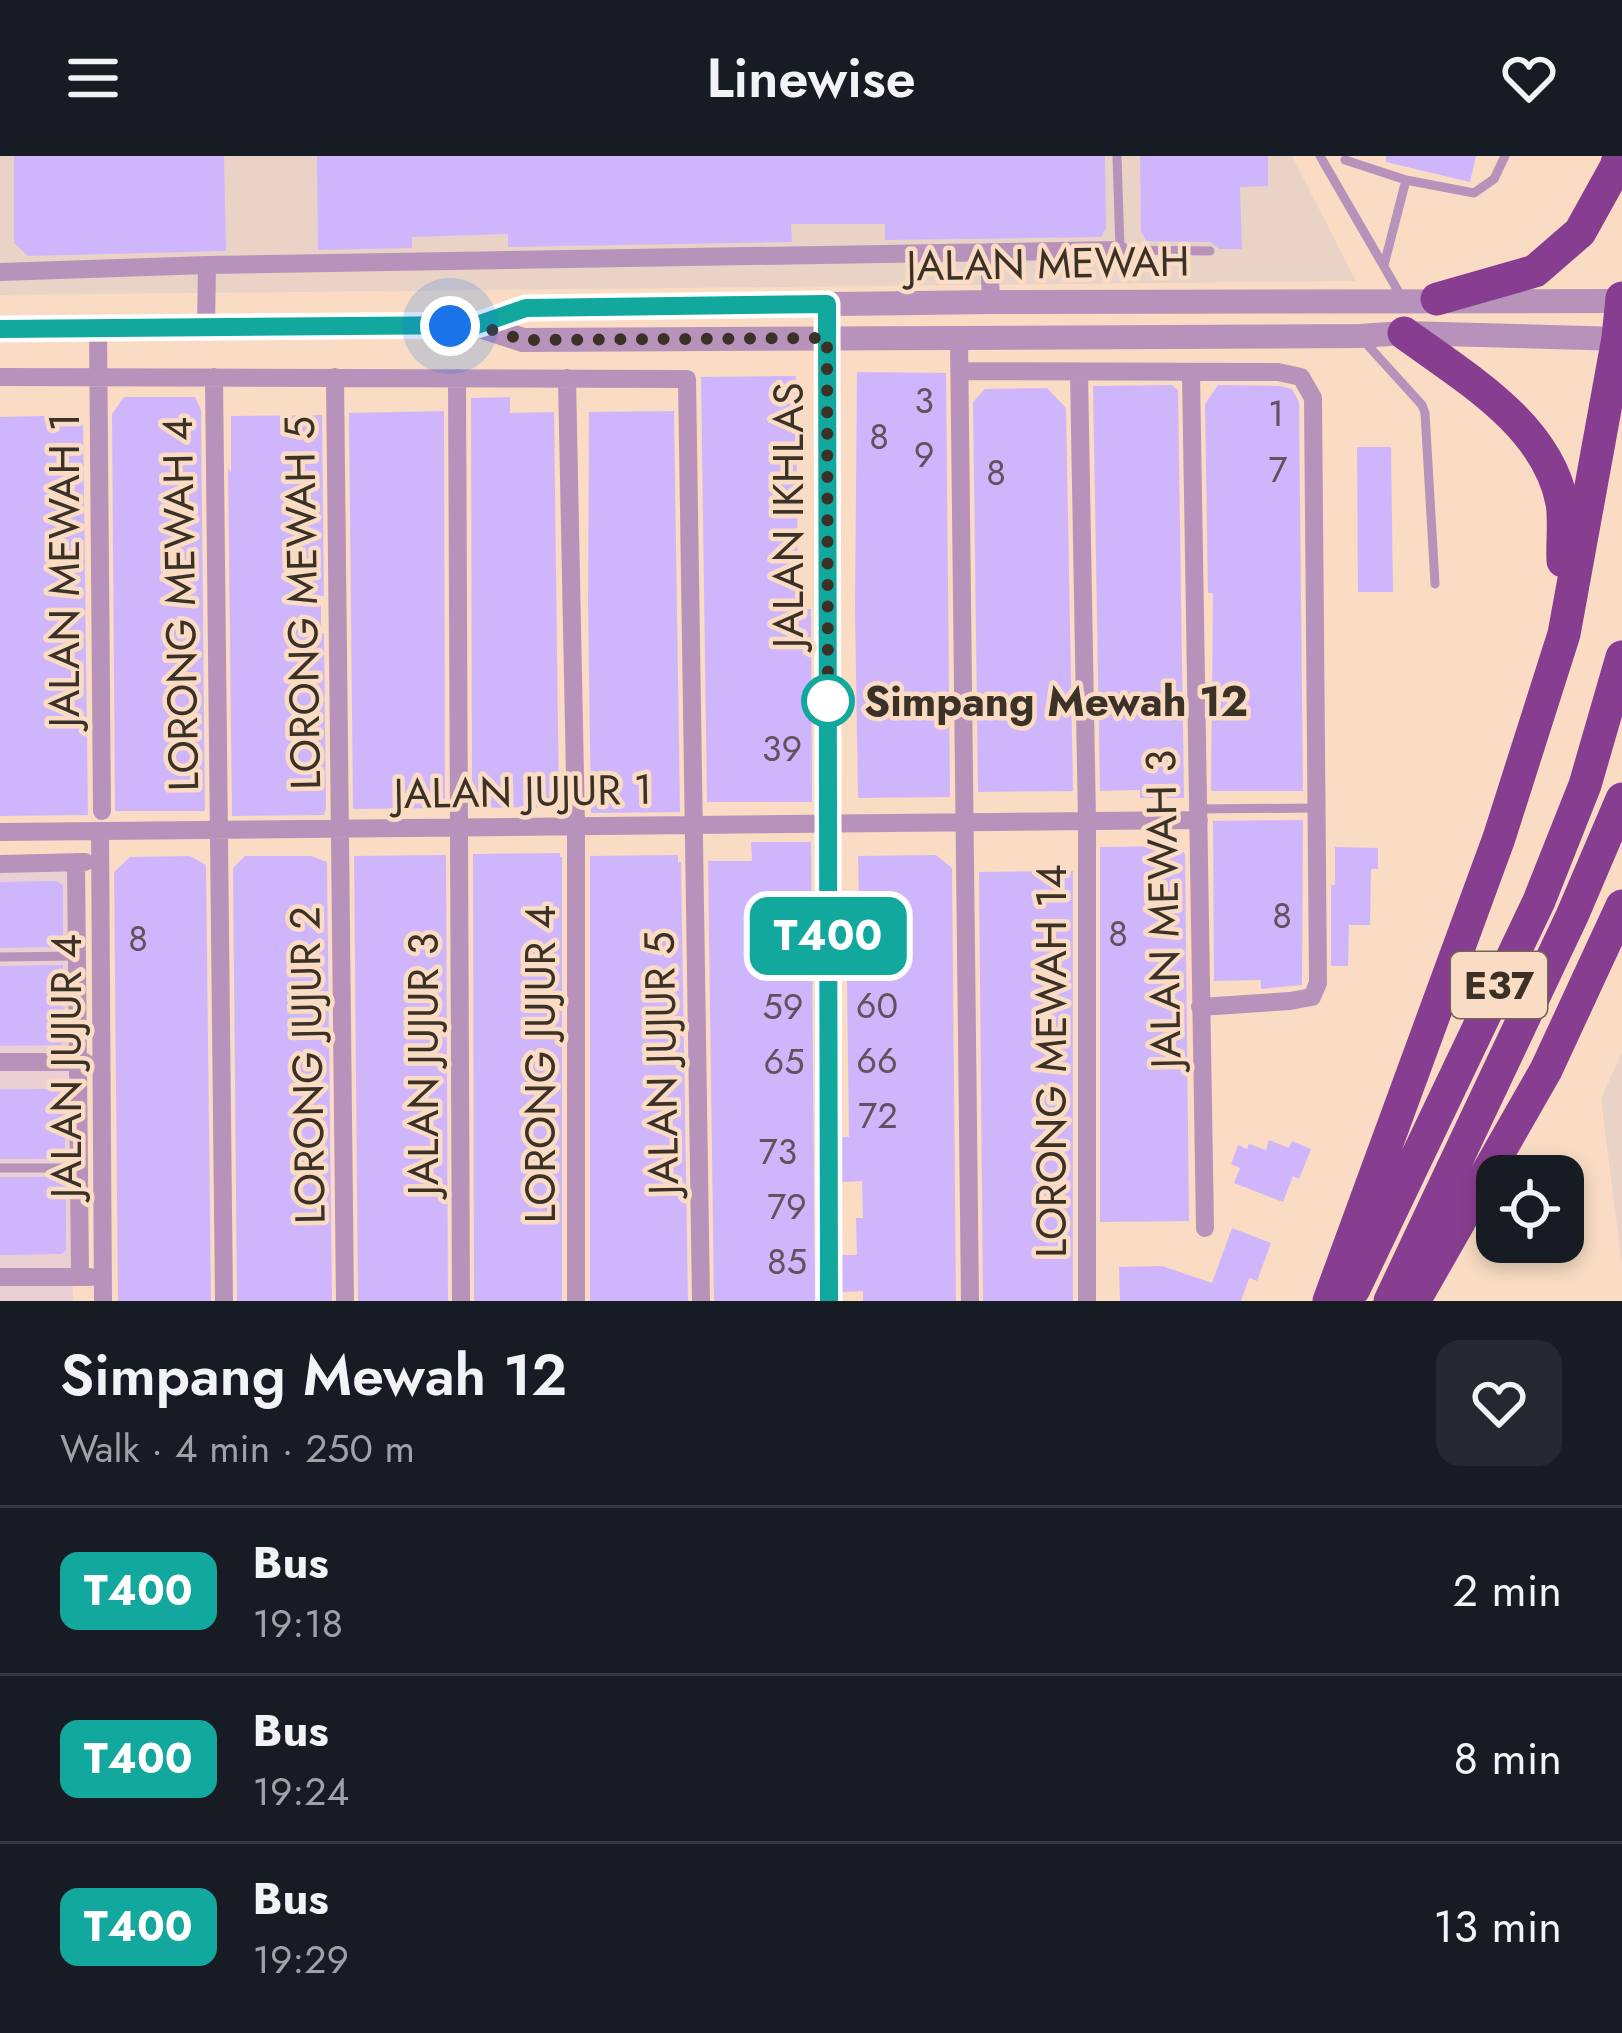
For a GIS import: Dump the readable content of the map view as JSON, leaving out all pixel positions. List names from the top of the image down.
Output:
{
  "streets": {
    "highway": ["E37"],
    "street": [
      "JALAN MEWAH",
      "JALAN IKHLAS",
      "JALAN MEWAH 1",
      "LORONG MEWAH 5",
      "LORONG MEWAH 4",
      "JALAN JUJUR 1",
      "JALAN MEWAH 3",
      "LORONG MEWAH 14",
      "JALAN JUJUR 5",
      "JALAN JUJUR 3",
      "LORONG JUJUR 4",
      "LORONG JUJUR 2",
      "JALAN JUJUR 4"
    ]
  },
  "crossings": [
    ["JALAN MEWAH", "JALAN IKHLAS"],
    ["JALAN MEWAH", "JALAN MEWAH 1"],
    ["JALAN IKHLAS", "JALAN JUJUR 1"],
    ["JALAN MEWAH 1", "JALAN JUJUR 1"],
    ["JALAN MEWAH 1", "JALAN JUJUR 4"],
    ["LORONG MEWAH 5", "JALAN JUJUR 1"],
    ["LORONG MEWAH 5", "LORONG JUJUR 2"],
    ["LORONG MEWAH 4", "JALAN JUJUR 1"],
    ["JALAN JUJUR 1", "JALAN MEWAH 3"],
    ["JALAN JUJUR 1", "LORONG MEWAH 14"],
    ["JALAN JUJUR 1", "JALAN JUJUR 5"],
    ["JALAN JUJUR 1", "JALAN JUJUR 3"],
    ["JALAN JUJUR 1", "LORONG JUJUR 4"],
    ["JALAN JUJUR 1", "LORONG JUJUR 2"],
    ["JALAN JUJUR 1", "JALAN JUJUR 4"],
    ["JALAN JUJUR 5", "LORONG JUJUR 4"]
  ],
  "places": ["Simpang Mewah 12"],
  "lines": ["bus line T400"],
  "house_numbers": [
    "3",
    "1",
    "8",
    "9",
    "7",
    "8",
    "39",
    "8",
    "8",
    "8",
    "60",
    "59",
    "66",
    "65",
    "72",
    "73",
    "79",
    "85"
  ],
  "page": {
    "header": "Linewise",
    "on_map": "T400",
    "heading": ["Simpang Mewah 12", "Walk · 4 min · 250 m"],
    "list": [
      {
        "mark": "T400",
        "name": "Bus",
        "note": "19:18",
        "value": "2 min"
      },
      {
        "mark": "T400",
        "name": "Bus",
        "note": "19:24",
        "value": "8 min"
      },
      {
        "mark": "T400",
        "name": "Bus",
        "note": "19:29",
        "value": "13 min"
      }
    ]
  }
}
